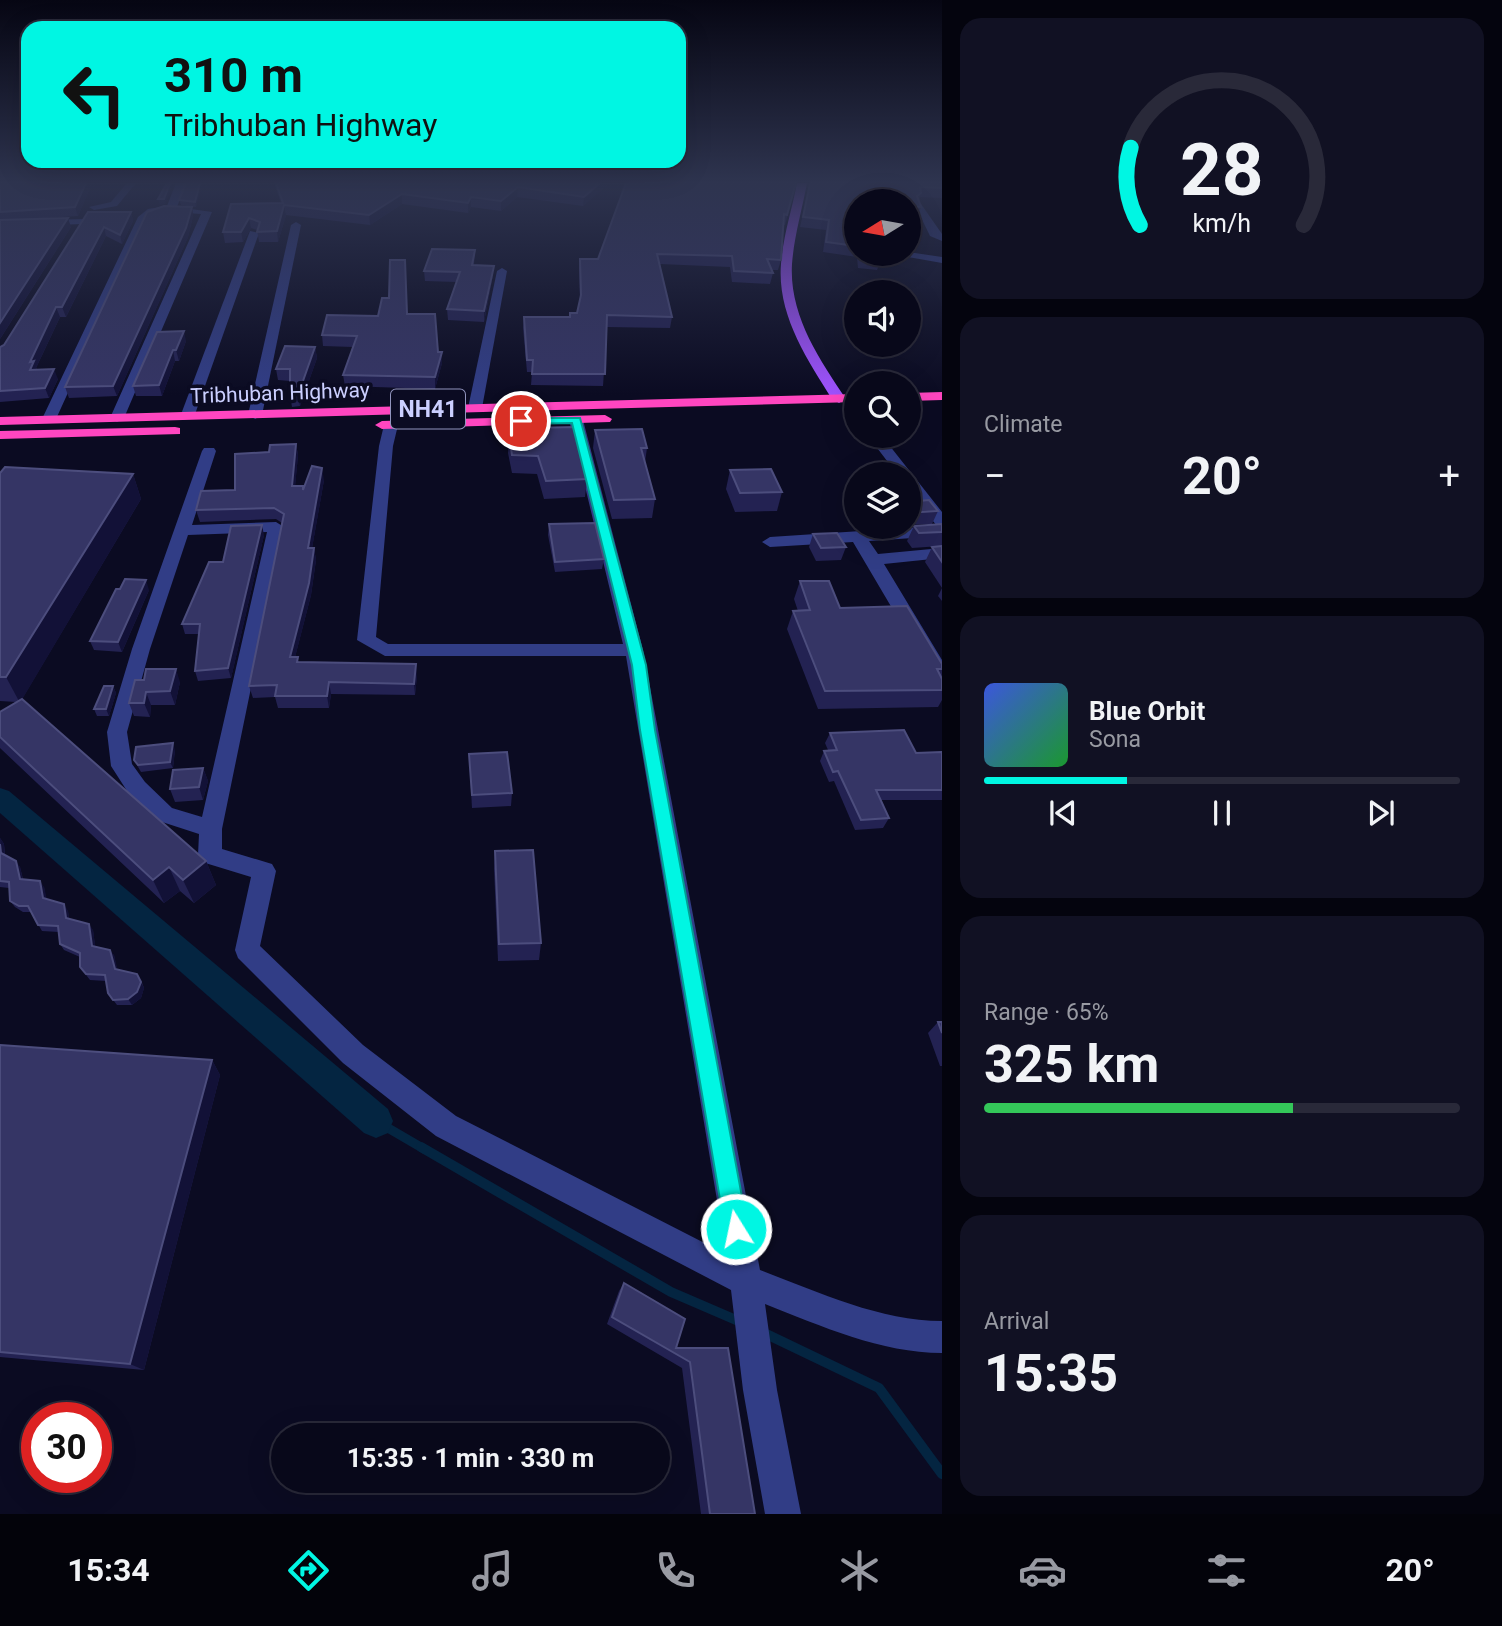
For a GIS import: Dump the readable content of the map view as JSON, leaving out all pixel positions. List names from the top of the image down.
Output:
{
  "streets": {
    "highway": ["Tribhuban Highway", "NH41"]
  },
  "north": "left",
  "page": {
    "turn": ["310 m", "Tribhuban Highway"],
    "tile": [
      "Climate",
      ["Range · 65%", "325 km"],
      ["Arrival", "15:35"]
    ],
    "heat": ["−", "20°", "+"],
    "song": ["Blue Orbit", "Sona"],
    "limit": "30",
    "trip": "15:35 · 1 min · 330 m",
    "tabs": ["15:34", "20°"],
    "gauge": ["28", "km/h"]
  }
}
